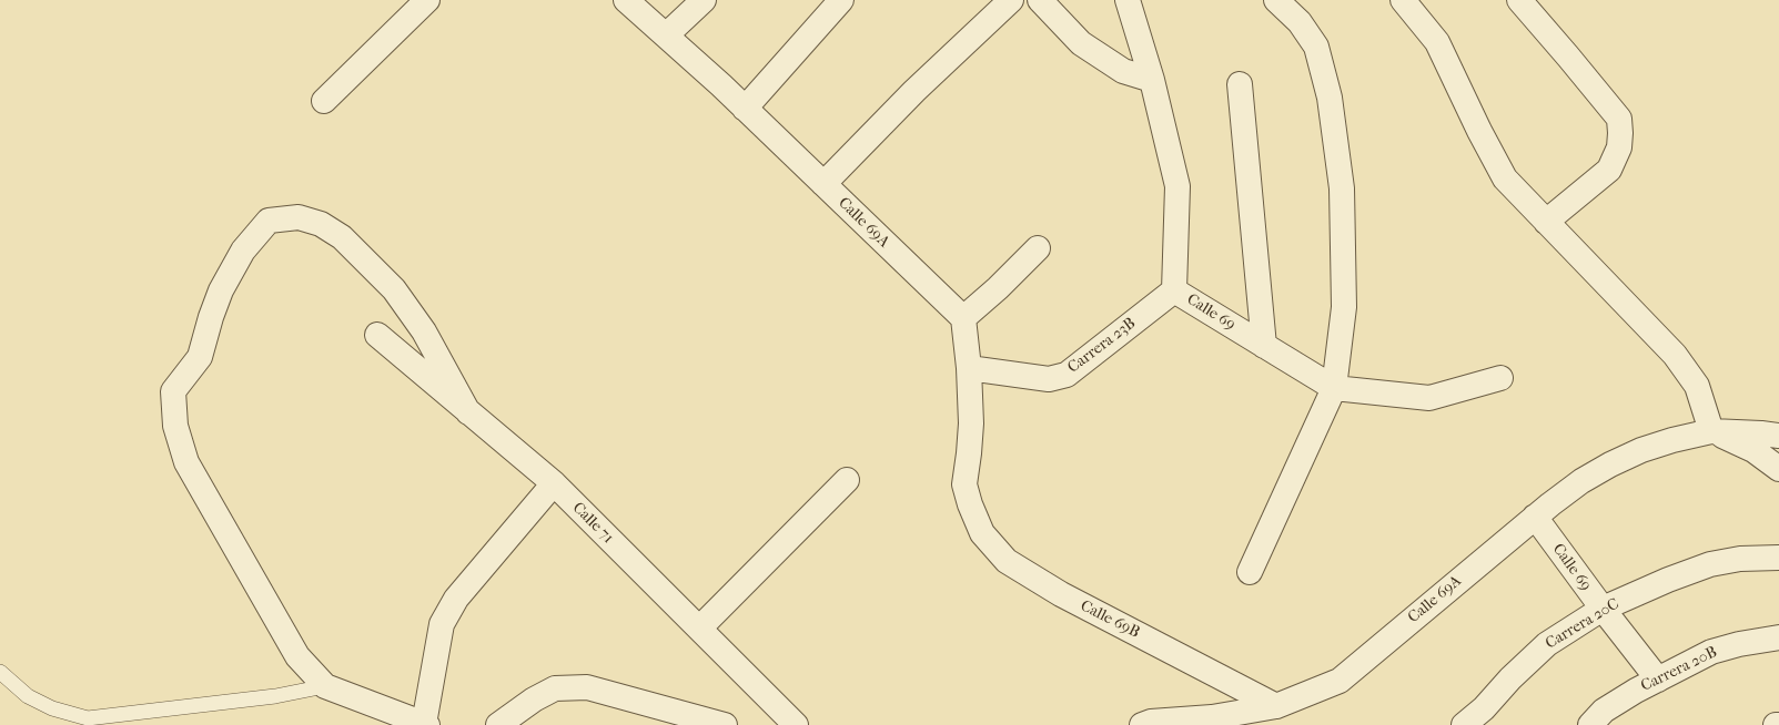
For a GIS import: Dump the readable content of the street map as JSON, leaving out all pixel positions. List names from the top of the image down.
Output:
{
  "streets": {
    "street": [
      "Calle 69A",
      "Calle 69",
      "Carrera 23B",
      "Calle 71",
      "Calle 69B",
      "Carrera 20C",
      "Carrera 20B"
    ]
  },
  "crossings": [
    ["Calle 69A", "Calle 69"],
    ["Calle 69A", "Calle 69B"],
    ["Calle 69", "Carrera 23B"],
    ["Calle 69", "Carrera 20C"],
    ["Calle 69", "Carrera 20B"],
    ["Carrera 23B", "Calle 69B"]
  ]
}
